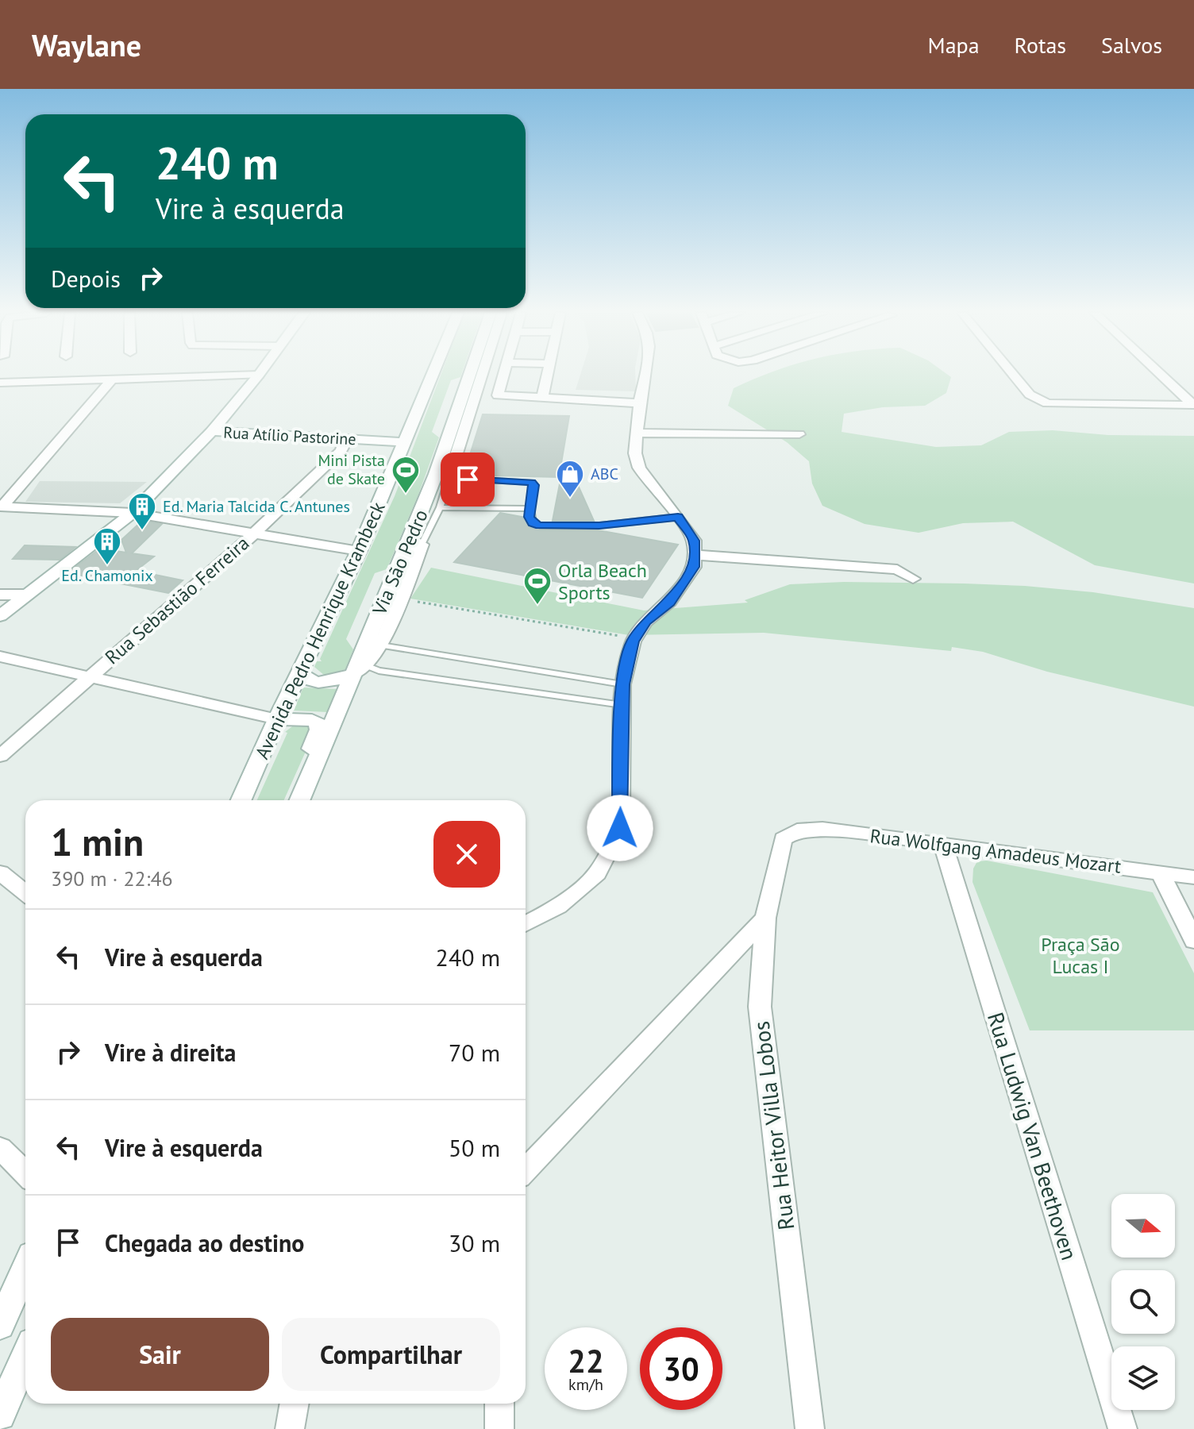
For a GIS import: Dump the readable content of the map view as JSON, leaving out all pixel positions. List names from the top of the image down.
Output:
{
  "streets": {
    "main road": ["Rua Atílio Pastorine", "Via São Pedro", "Avenida Pedro Henrique Krambeck"],
    "street": [
      "Rua Sebastião Ferreira",
      "Rua Wolfgang Amadeus Mozart",
      "Rua Heitor Villa Lobos",
      "Rua Ludwig Van Beethoven"
    ]
  },
  "crossings": [
    ["Rua Atílio Pastorine", "Rua Sebastião Ferreira"],
    ["Rua Atílio Pastorine", "Avenida Pedro Henrique Krambeck"],
    ["Rua Wolfgang Amadeus Mozart", "Rua Heitor Villa Lobos"],
    ["Rua Wolfgang Amadeus Mozart", "Rua Ludwig Van Beethoven"]
  ],
  "parks": ["Praça São Lucas I"],
  "places": {
    "sports": ["Mini Pista de Skate", "Orla Beach Sports"],
    "shop": ["ABC"],
    "building": ["Ed. Maria Talcida C. Antunes", "Ed. Chamonix"]
  },
  "north": "right",
  "page": {
    "header": "Waylane",
    "nav": ["Mapa", "Rotas", "Salvos"],
    "turn": ["240 m", "Vire à esquerda"],
    "then": "Depois",
    "heading": ["1 min", "390 m · 22:46"],
    "list": [
      {
        "name": "Vire à esquerda",
        "value": "240 m"
      },
      {
        "name": "Vire à direita",
        "value": "70 m"
      },
      {
        "name": "Vire à esquerda",
        "value": "50 m"
      },
      {
        "name": "Chegada ao destino",
        "value": "30 m"
      }
    ],
    "buttons": ["Sair", "Compartilhar"],
    "speed": "22 km/h",
    "limit": "30"
  }
}
